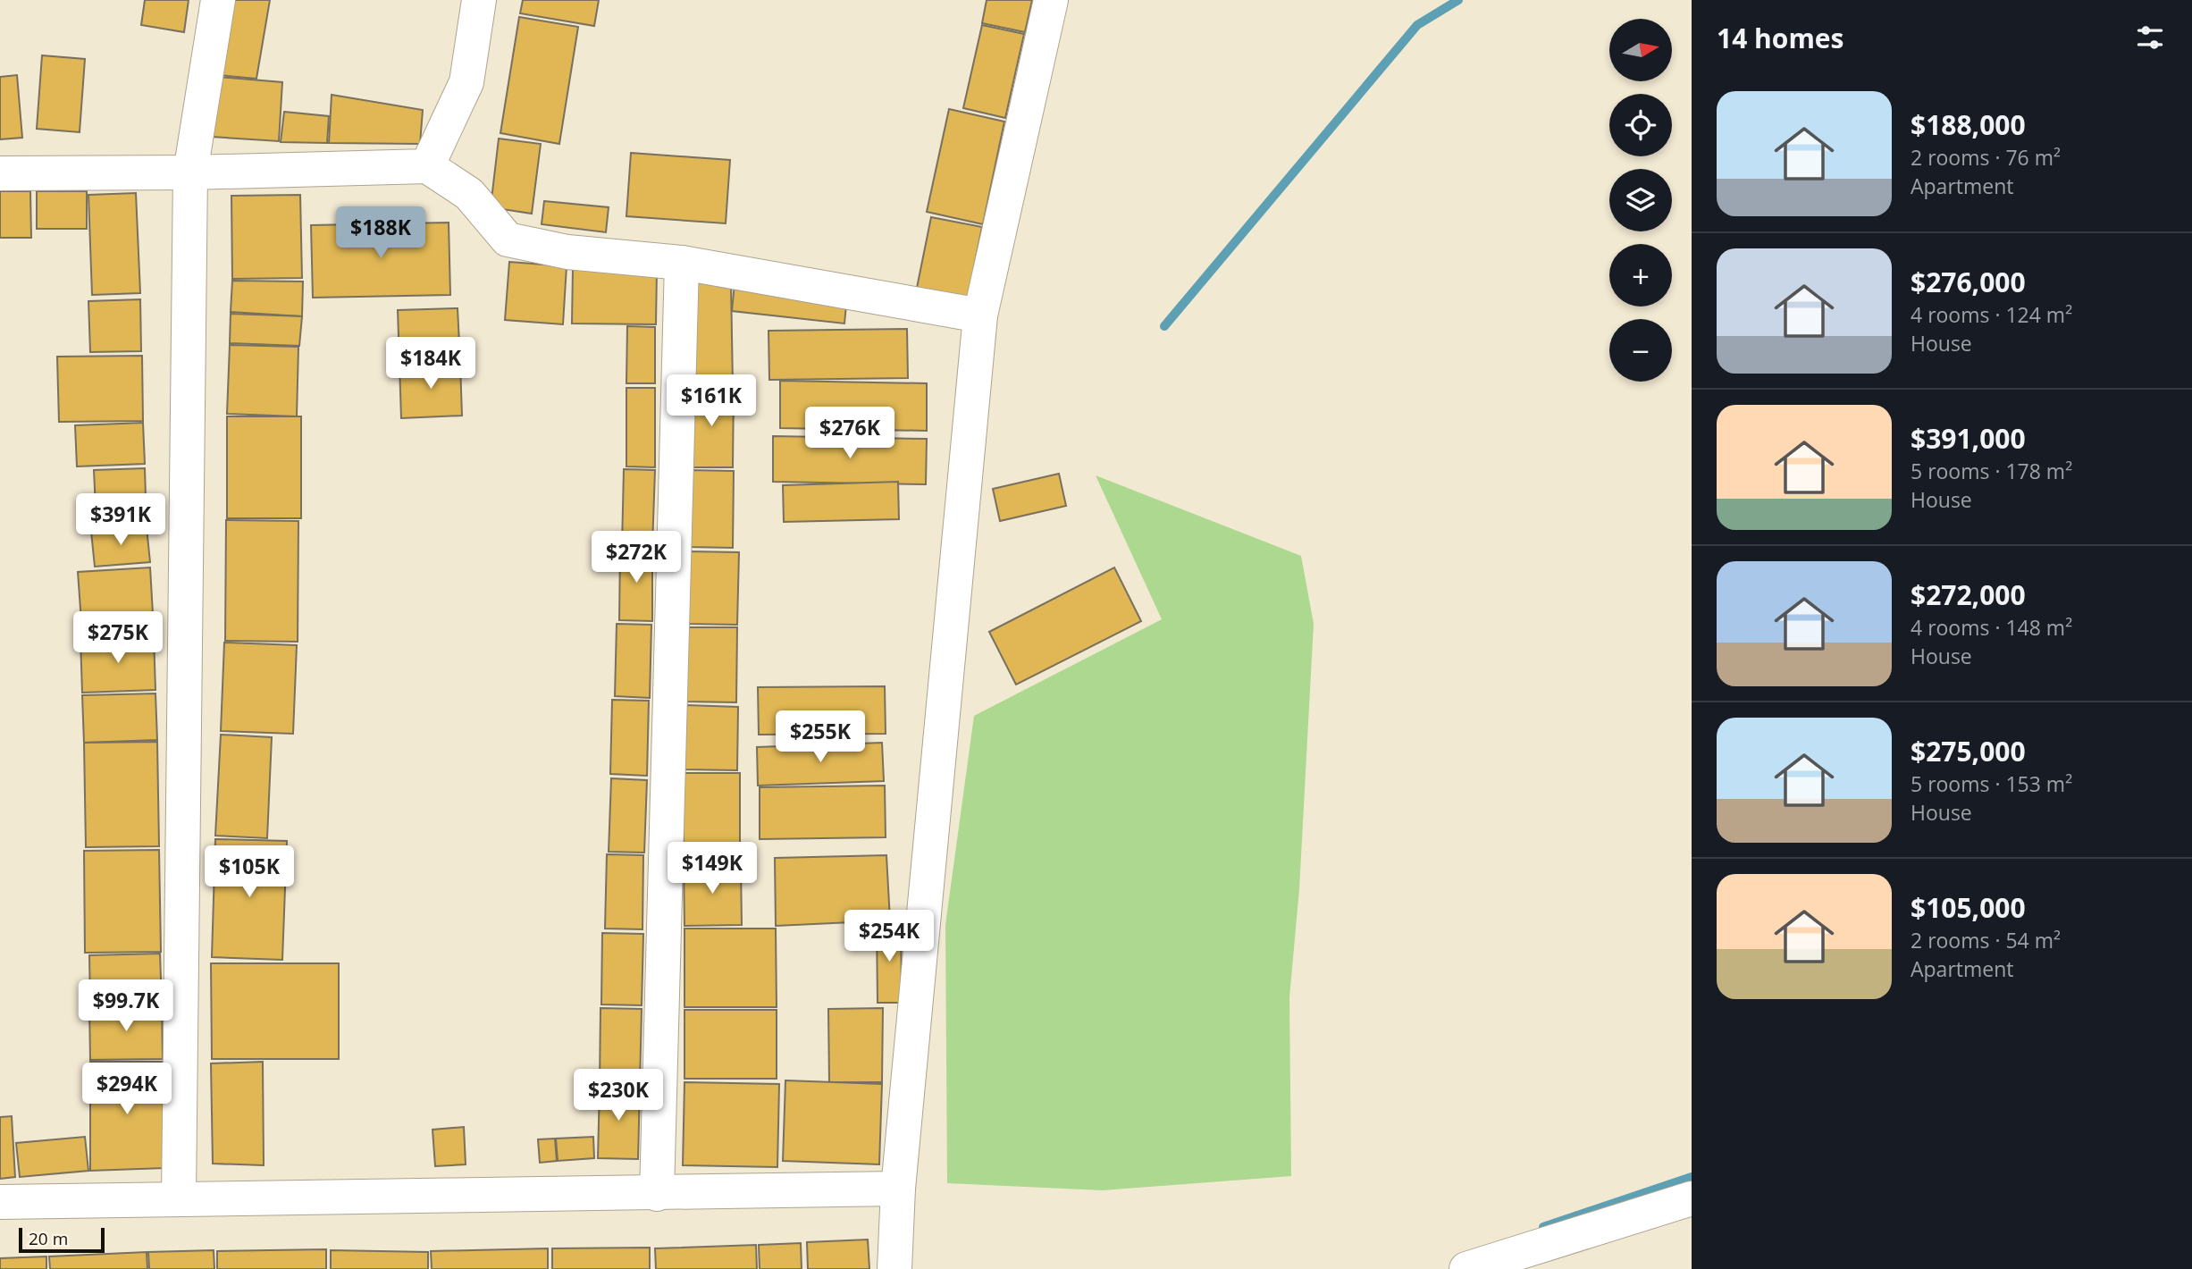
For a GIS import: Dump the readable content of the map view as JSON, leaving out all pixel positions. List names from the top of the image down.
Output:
{
  "scale_bar": "20 m",
  "north": "right",
  "page": {
    "heading": "14 homes",
    "map_buttons": ["+", "−"],
    "list": [
      {
        "name": "$188,000",
        "note": "2 rooms · 76 m² · Apartment"
      },
      {
        "name": "$276,000",
        "note": "4 rooms · 124 m² · House"
      },
      {
        "name": "$391,000",
        "note": "5 rooms · 178 m² · House"
      },
      {
        "name": "$272,000",
        "note": "4 rooms · 148 m² · House"
      },
      {
        "name": "$275,000",
        "note": "5 rooms · 153 m² · House"
      },
      {
        "name": "$105,000",
        "note": "2 rooms · 54 m² · Apartment"
      }
    ],
    "price": [
      "$188K",
      "$184K",
      "$161K",
      "$276K",
      "$391K",
      "$272K",
      "$275K",
      "$255K",
      "$149K",
      "$105K",
      "$254K",
      "$99.7K",
      "$294K",
      "$230K"
    ],
    "scale": "20 m"
  }
}
